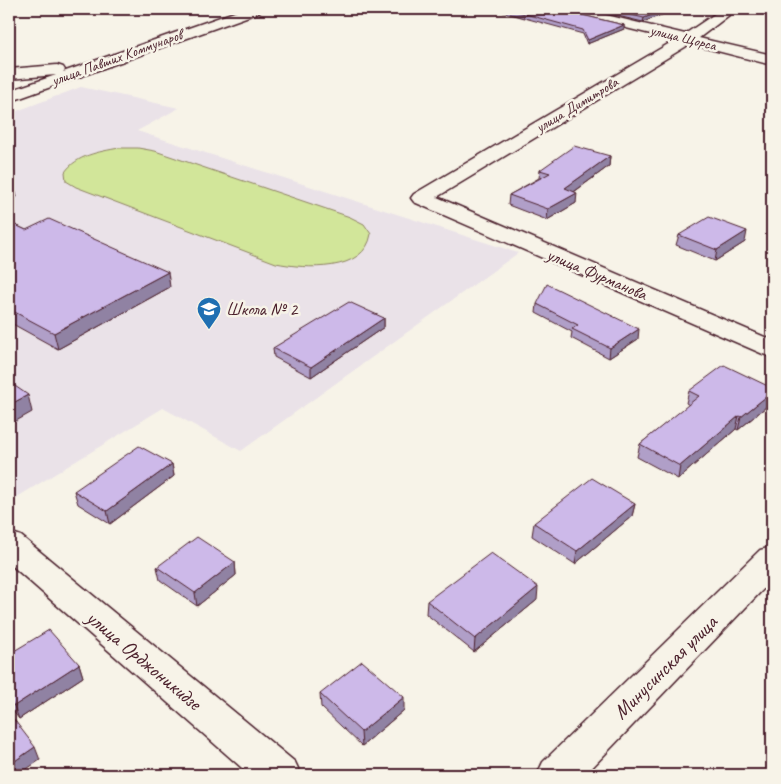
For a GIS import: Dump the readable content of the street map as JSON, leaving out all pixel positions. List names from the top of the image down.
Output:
{
  "streets": {
    "street": [
      "улица Щорса",
      "улица Павших Коммунаров",
      "улица Димитрова",
      "улица Фурманова",
      "улица Орджоникидзе",
      "Минусинская улица"
    ]
  },
  "crossings": [
    ["улица Щорса", "улица Димитрова"],
    ["улица Димитрова", "улица Фурманова"]
  ],
  "places": {
    "school or university": ["Школа № 2"]
  }
}
